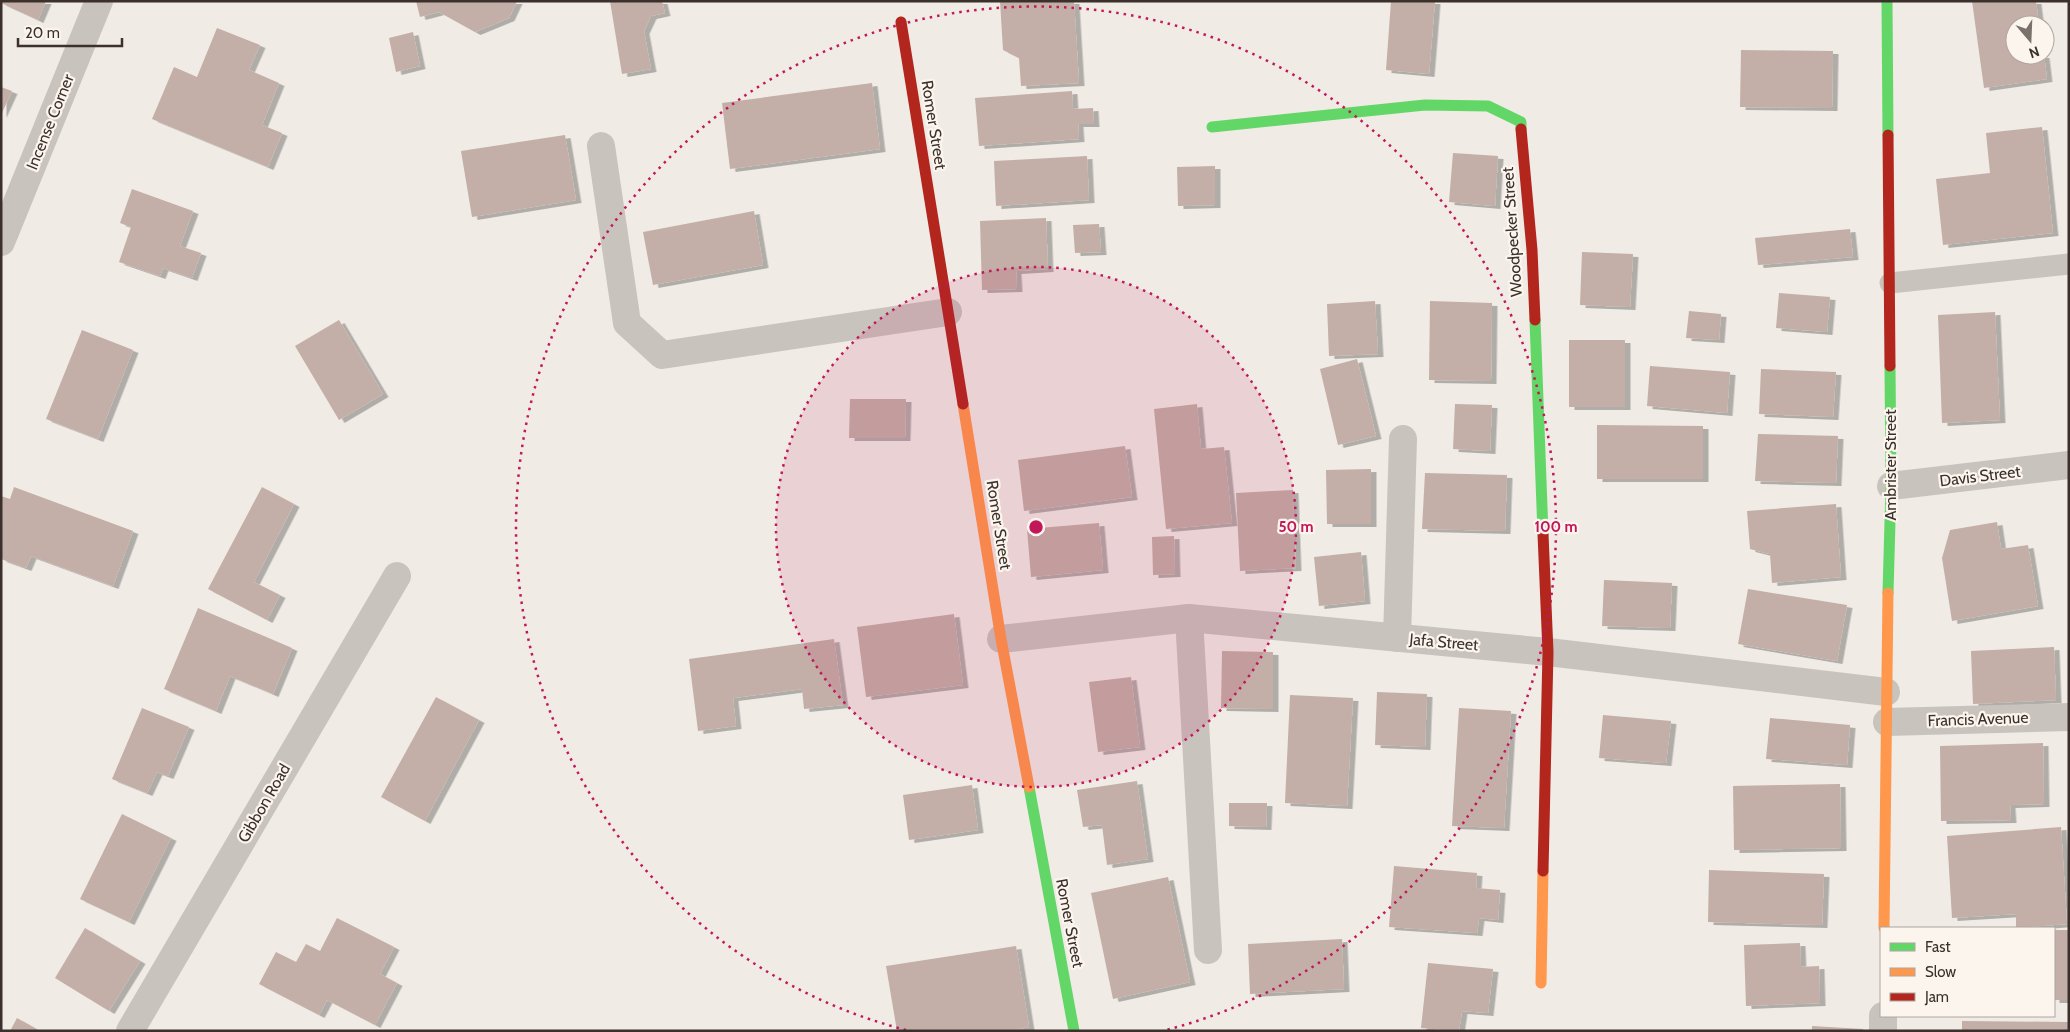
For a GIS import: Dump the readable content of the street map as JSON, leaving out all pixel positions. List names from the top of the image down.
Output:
{
  "streets": {
    "street": [
      "Incense Corner",
      "Romer Street",
      "Woodpecker Street",
      "Ambrister Street",
      "Davis Street",
      "Jafa Street",
      "Francis Avenue",
      "Gibbon Road"
    ]
  },
  "crossings": [
    ["Romer Street", "Jafa Street"],
    ["Woodpecker Street", "Jafa Street"],
    ["Ambrister Street", "Davis Street"],
    ["Ambrister Street", "Jafa Street"],
    ["Ambrister Street", "Francis Avenue"]
  ],
  "legend": ["Fast", "Slow", "Jam"],
  "scale_bar": "20 m",
  "north": "bottom",
  "rings": ["50 m", "100 m"]
}
